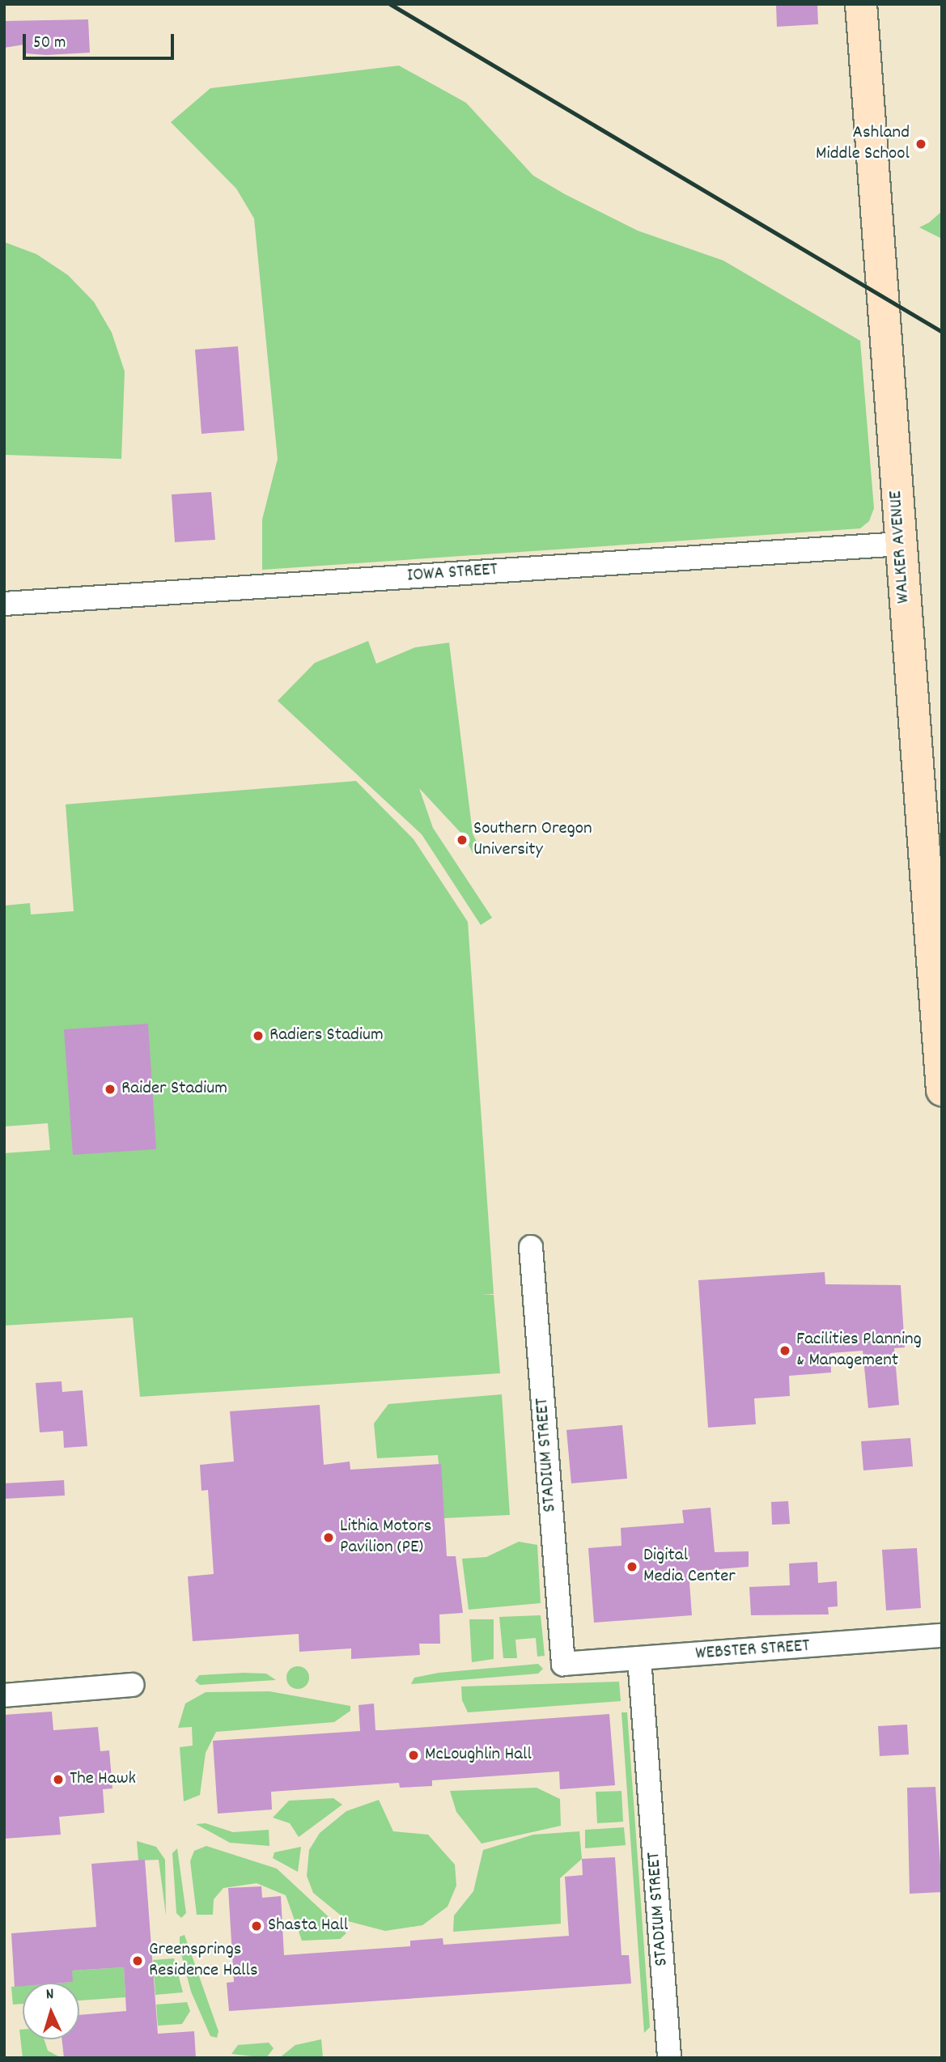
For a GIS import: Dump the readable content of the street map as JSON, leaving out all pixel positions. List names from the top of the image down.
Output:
{
  "streets": {
    "street": [
      "WALKER AVENUE",
      "IOWA STREET",
      "STADIUM STREET",
      "WEBSTER STREET"
    ]
  },
  "crossings": [
    ["WALKER AVENUE", "IOWA STREET"],
    ["STADIUM STREET", "WEBSTER STREET"]
  ],
  "places": [
    "Ashland Middle School",
    "Southern Oregon University",
    "Radiers Stadium",
    "Raider Stadium",
    "Facilities Planning & Management",
    "Lithia Motors Pavilion (PE)",
    "Digital Media Center",
    "McLoughlin Hall",
    "The Hawk",
    "Shasta Hall",
    "Greensprings Residence Halls"
  ],
  "scale_bar": "50 m",
  "north": "top"
}
